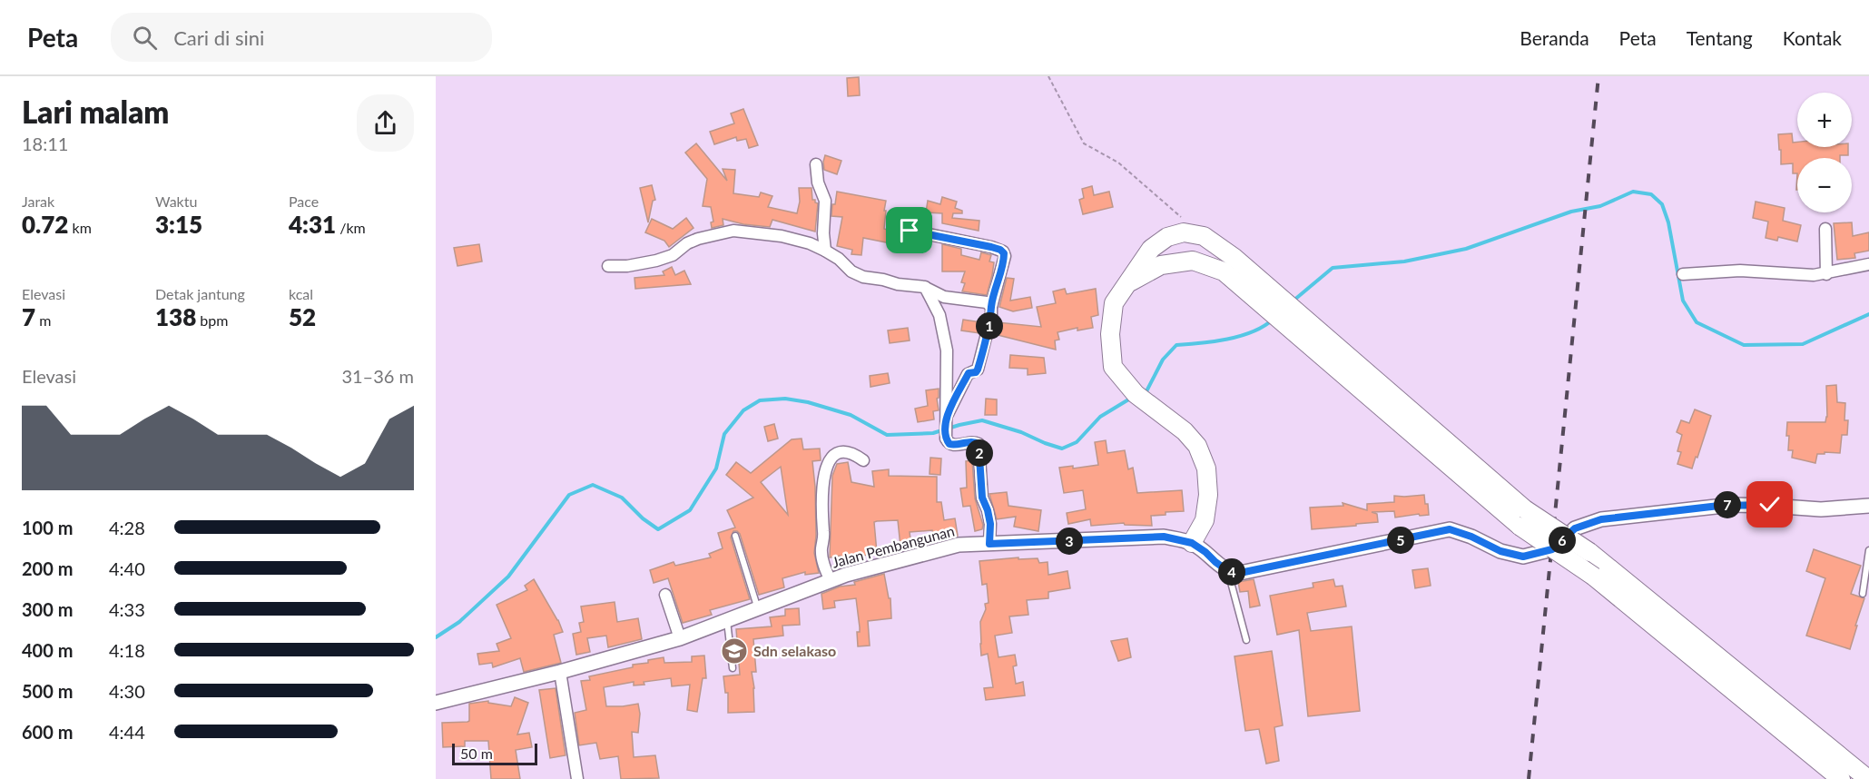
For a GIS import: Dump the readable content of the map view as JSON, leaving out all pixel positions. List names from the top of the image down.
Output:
{
  "streets": {
    "street": ["Jalan Pembangunan"]
  },
  "places": {
    "school or university": ["Sdn selakaso"]
  },
  "scale_bar": "50 m",
  "page": {
    "header": "Peta",
    "search": "Cari di sini",
    "nav": [
      "Beranda",
      "Peta",
      "Tentang",
      "Kontak"
    ],
    "heading": ["Lari malam", "18:11"],
    "map_buttons": ["+", "−"],
    "stats": [
      ["Jarak", "0.72 km"],
      ["Waktu", "3:15"],
      ["Pace", "4:31 /km"],
      ["Elevasi", "7 m"],
      ["Detak jantung", "138 bpm"],
      ["kcal", "52"]
    ],
    "pins": [
      "1",
      "2",
      "7",
      "5",
      "6",
      "3",
      "4"
    ],
    "chart": ["Elevasi", "31–36 m"],
    "list": [
      {
        "name": "100 m",
        "note": "4:28"
      },
      {
        "name": "200 m",
        "note": "4:40"
      },
      {
        "name": "300 m",
        "note": "4:33"
      },
      {
        "name": "400 m",
        "note": "4:18"
      },
      {
        "name": "500 m",
        "note": "4:30"
      },
      {
        "name": "600 m",
        "note": "4:44"
      }
    ],
    "scale": "50 m"
  }
}
